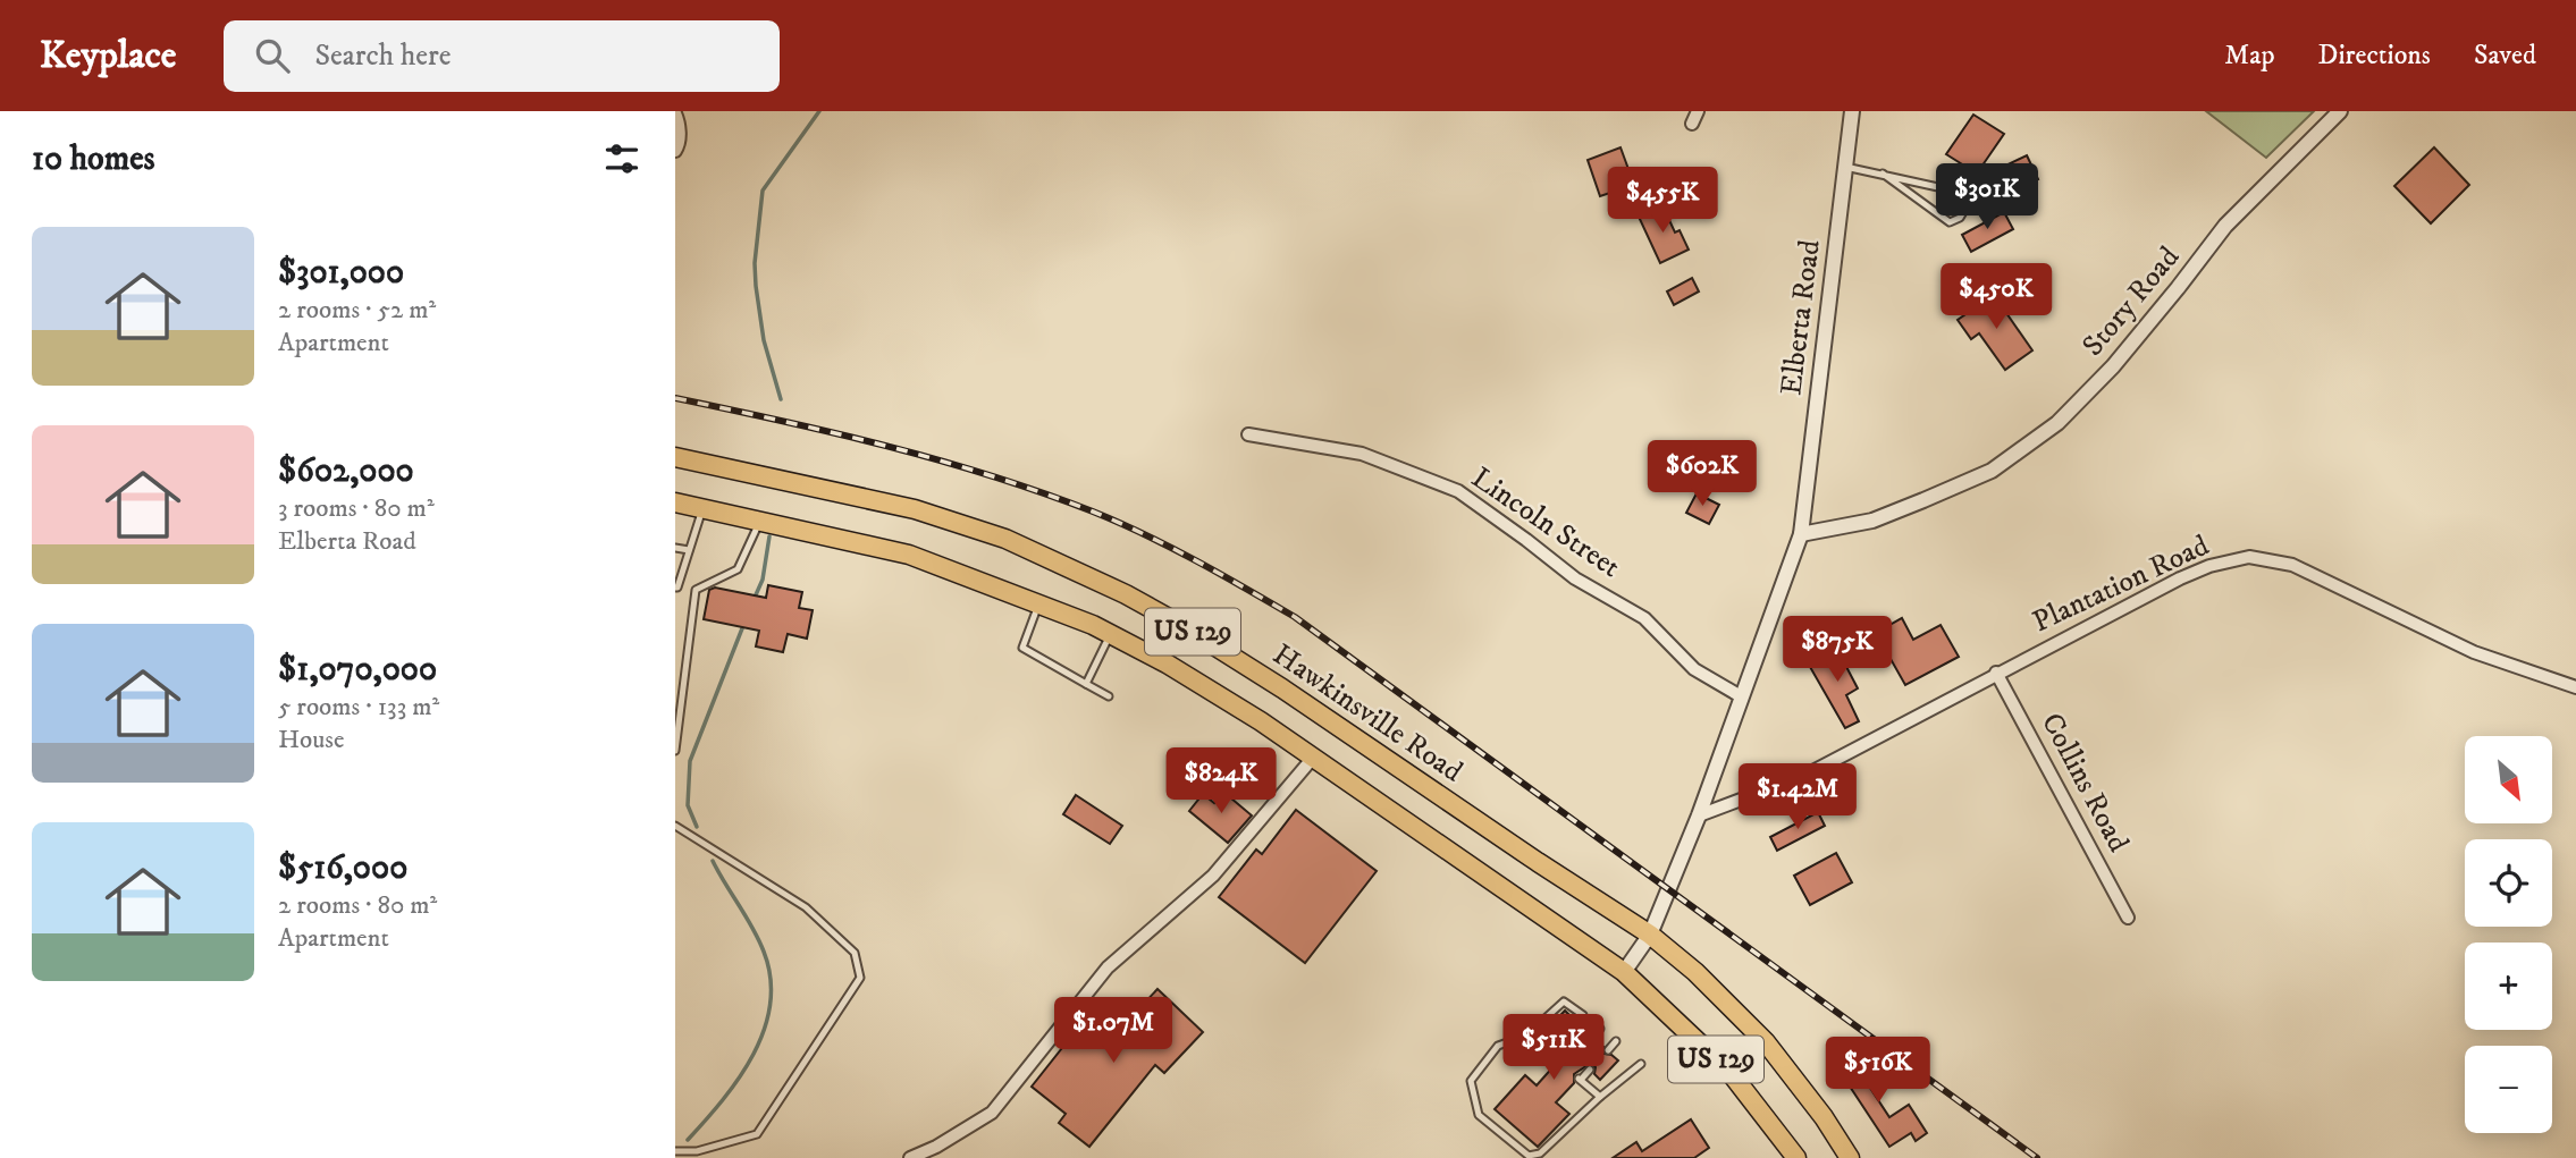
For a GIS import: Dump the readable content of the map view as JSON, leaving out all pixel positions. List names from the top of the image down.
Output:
{
  "streets": {
    "main road": ["US 129", "Hawkinsville Road"],
    "street": [
      "Story Road",
      "Elberta Road",
      "Lincoln Street",
      "Plantation Road",
      "Collins Road"
    ]
  },
  "crossings": [
    ["Story Road", "Elberta Road"],
    ["Elberta Road", "Lincoln Street"],
    ["Elberta Road", "Plantation Road"],
    ["Elberta Road", "US 129"],
    ["Elberta Road", "Hawkinsville Road"],
    ["Plantation Road", "Collins Road"],
    ["US 129", "Hawkinsville Road"]
  ],
  "north": "bottom right",
  "page": {
    "header": "Keyplace",
    "search": "Search here",
    "nav": ["Map", "Directions", "Saved"],
    "heading": "10 homes",
    "price": [
      "$301K",
      "$455K",
      "$450K",
      "$602K",
      "$875K",
      "$824K",
      "$1.42M",
      "$1.07M",
      "$511K",
      "$516K"
    ],
    "list": [
      {
        "name": "$301,000",
        "note": "2 rooms · 52 m² · Apartment"
      },
      {
        "name": "$602,000",
        "note": "3 rooms · 80 m² · Elberta Road"
      },
      {
        "name": "$1,070,000",
        "note": "5 rooms · 133 m² · House"
      },
      {
        "name": "$516,000",
        "note": "2 rooms · 80 m² · Apartment"
      }
    ],
    "map_buttons": ["+", "−"]
  }
}
